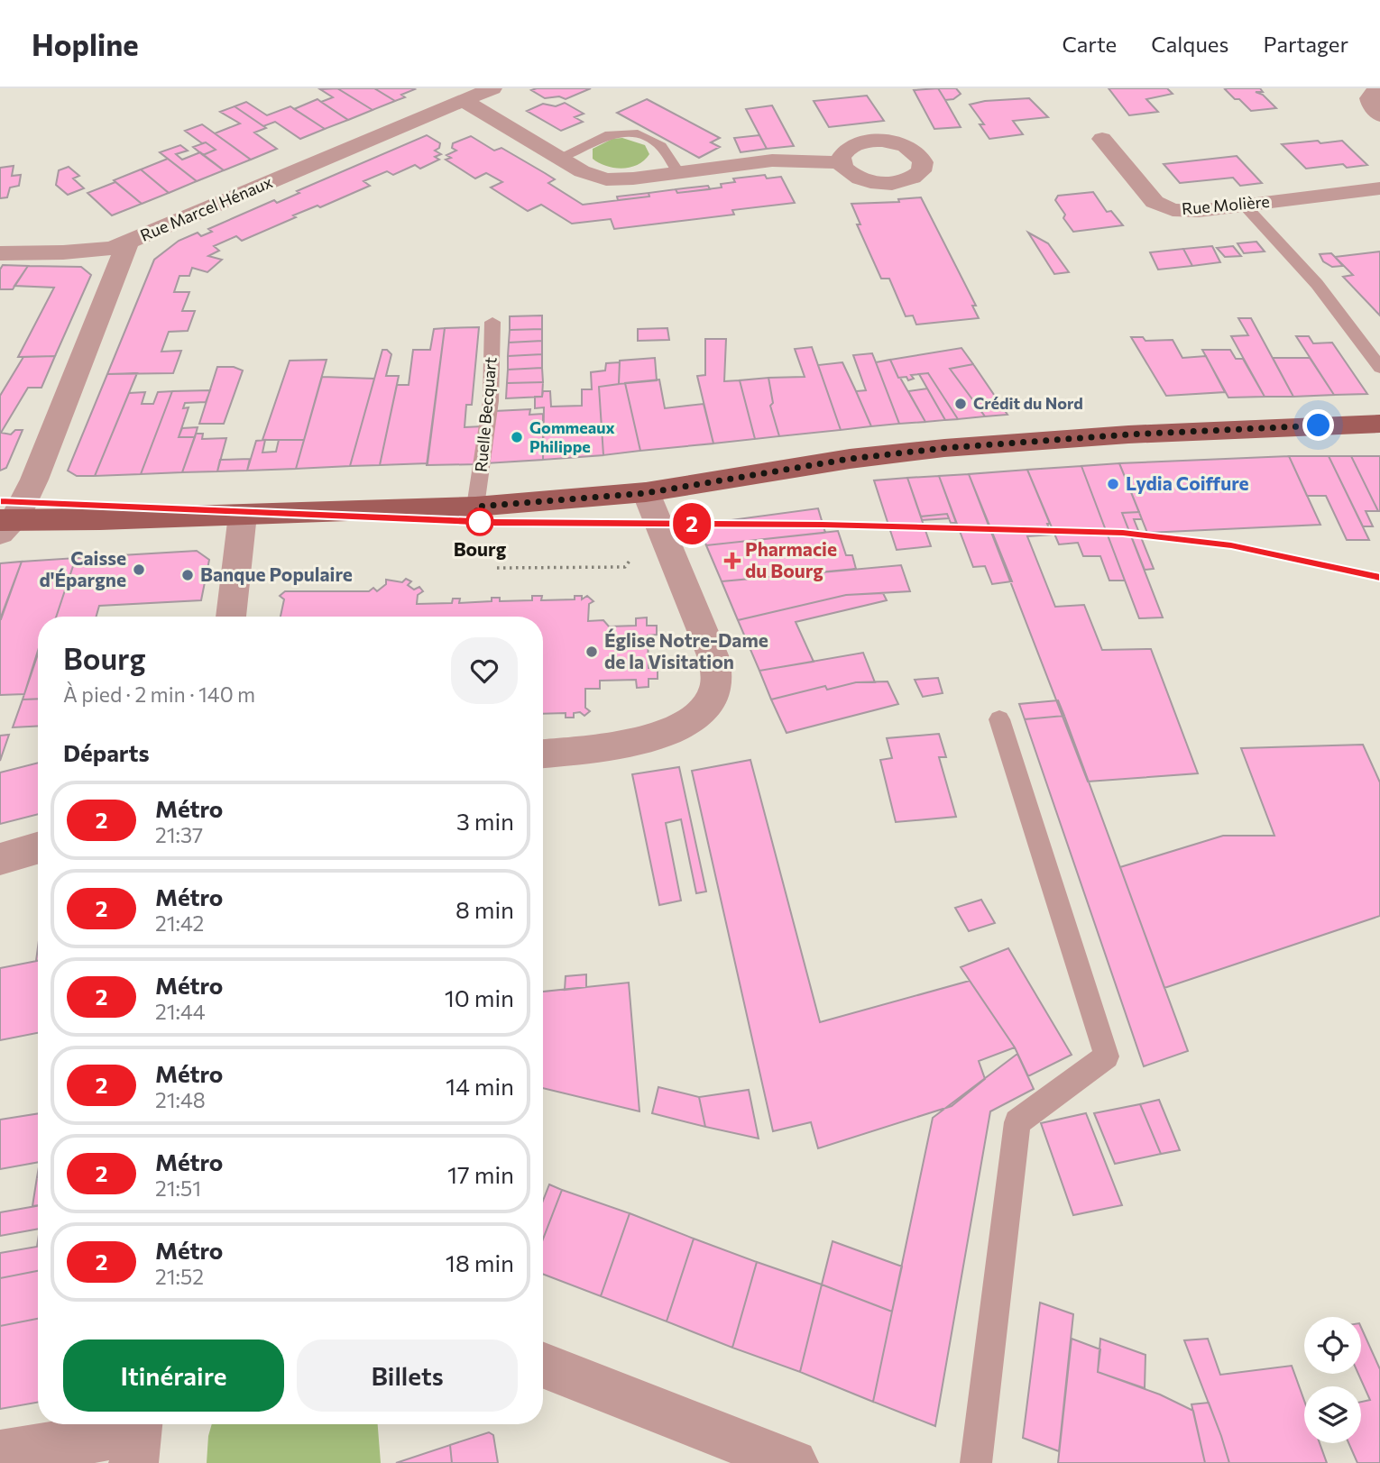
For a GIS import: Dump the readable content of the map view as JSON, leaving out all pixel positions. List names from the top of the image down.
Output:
{
  "streets": {
    "street": ["Rue Molière", "Rue Marcel Hénaux"],
    "lane": ["Ruelle Becquart"]
  },
  "places": {
    "other": [
      "Crédit du Nord",
      "Gommeaux Philippe",
      "Lydia Coiffure",
      "Bourg",
      "Caisse d'Épargne",
      "Banque Populaire",
      "Église Notre-Dame de la Visitation"
    ],
    "health": ["Pharmacie du Bourg"]
  },
  "lines": ["metro line 2"],
  "page": {
    "header": "Hopline",
    "nav": ["Carte", "Calques", "Partager"],
    "on_map": "2",
    "heading": [
      ["Bourg", "À pied · 2 min · 140 m"],
      "Départs"
    ],
    "list": [
      {
        "mark": "2",
        "name": "Métro",
        "note": "21:37",
        "value": "3 min"
      },
      {
        "mark": "2",
        "name": "Métro",
        "note": "21:42",
        "value": "8 min"
      },
      {
        "mark": "2",
        "name": "Métro",
        "note": "21:44",
        "value": "10 min"
      },
      {
        "mark": "2",
        "name": "Métro",
        "note": "21:48",
        "value": "14 min"
      },
      {
        "mark": "2",
        "name": "Métro",
        "note": "21:51",
        "value": "17 min"
      },
      {
        "mark": "2",
        "name": "Métro",
        "note": "21:52",
        "value": "18 min"
      }
    ],
    "buttons": ["Itinéraire", "Billets"]
  }
}
